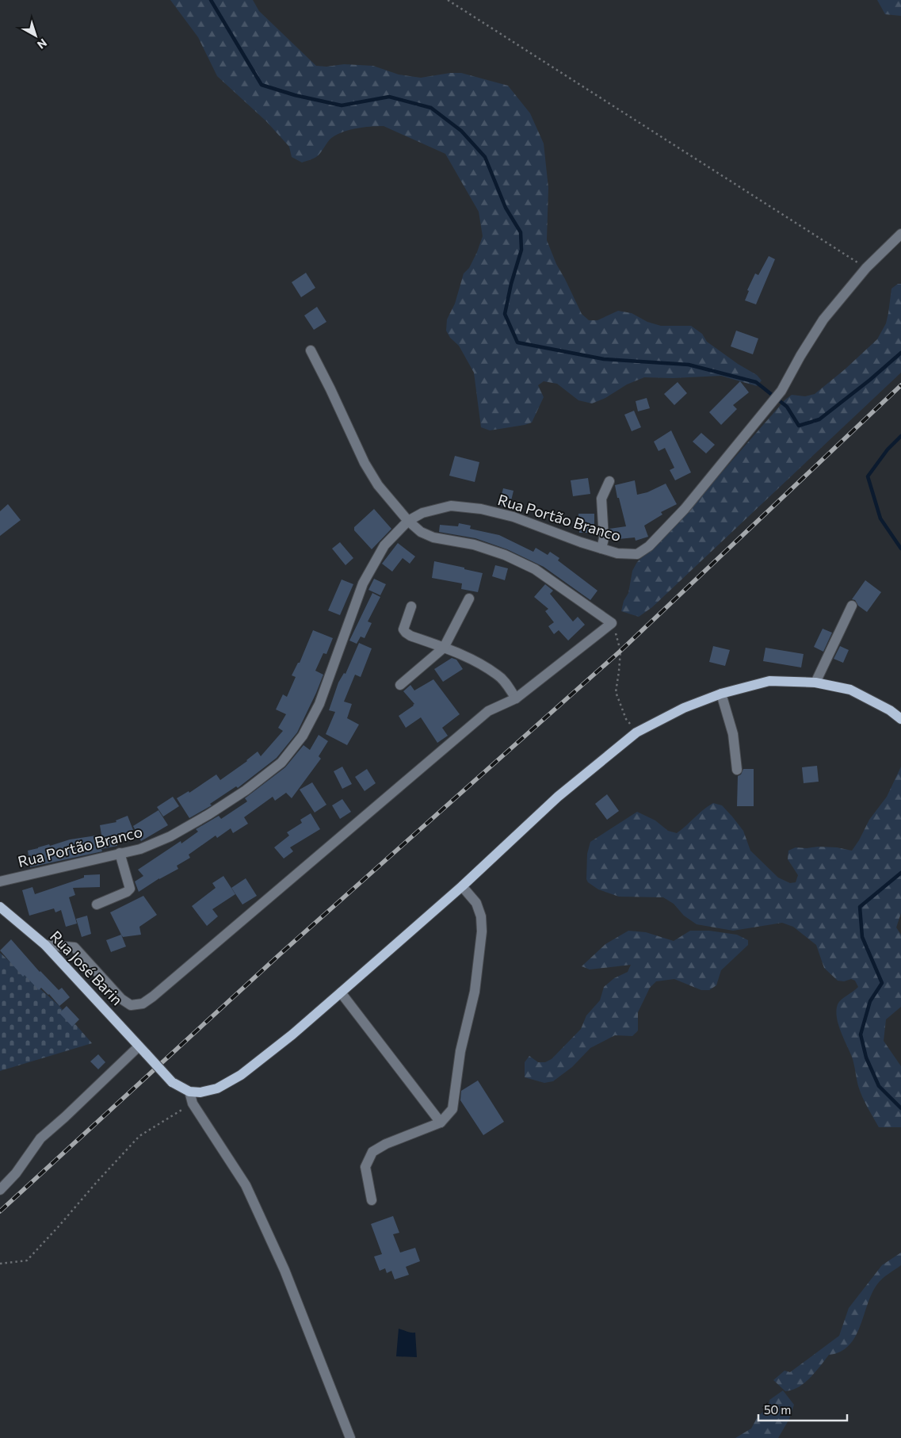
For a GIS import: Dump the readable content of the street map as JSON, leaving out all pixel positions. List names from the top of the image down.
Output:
{
  "streets": {
    "main road": ["Rua José Barin"],
    "street": ["Rua Portão Branco"]
  },
  "scale_bar": "50 m",
  "north": "bottom right"
}
